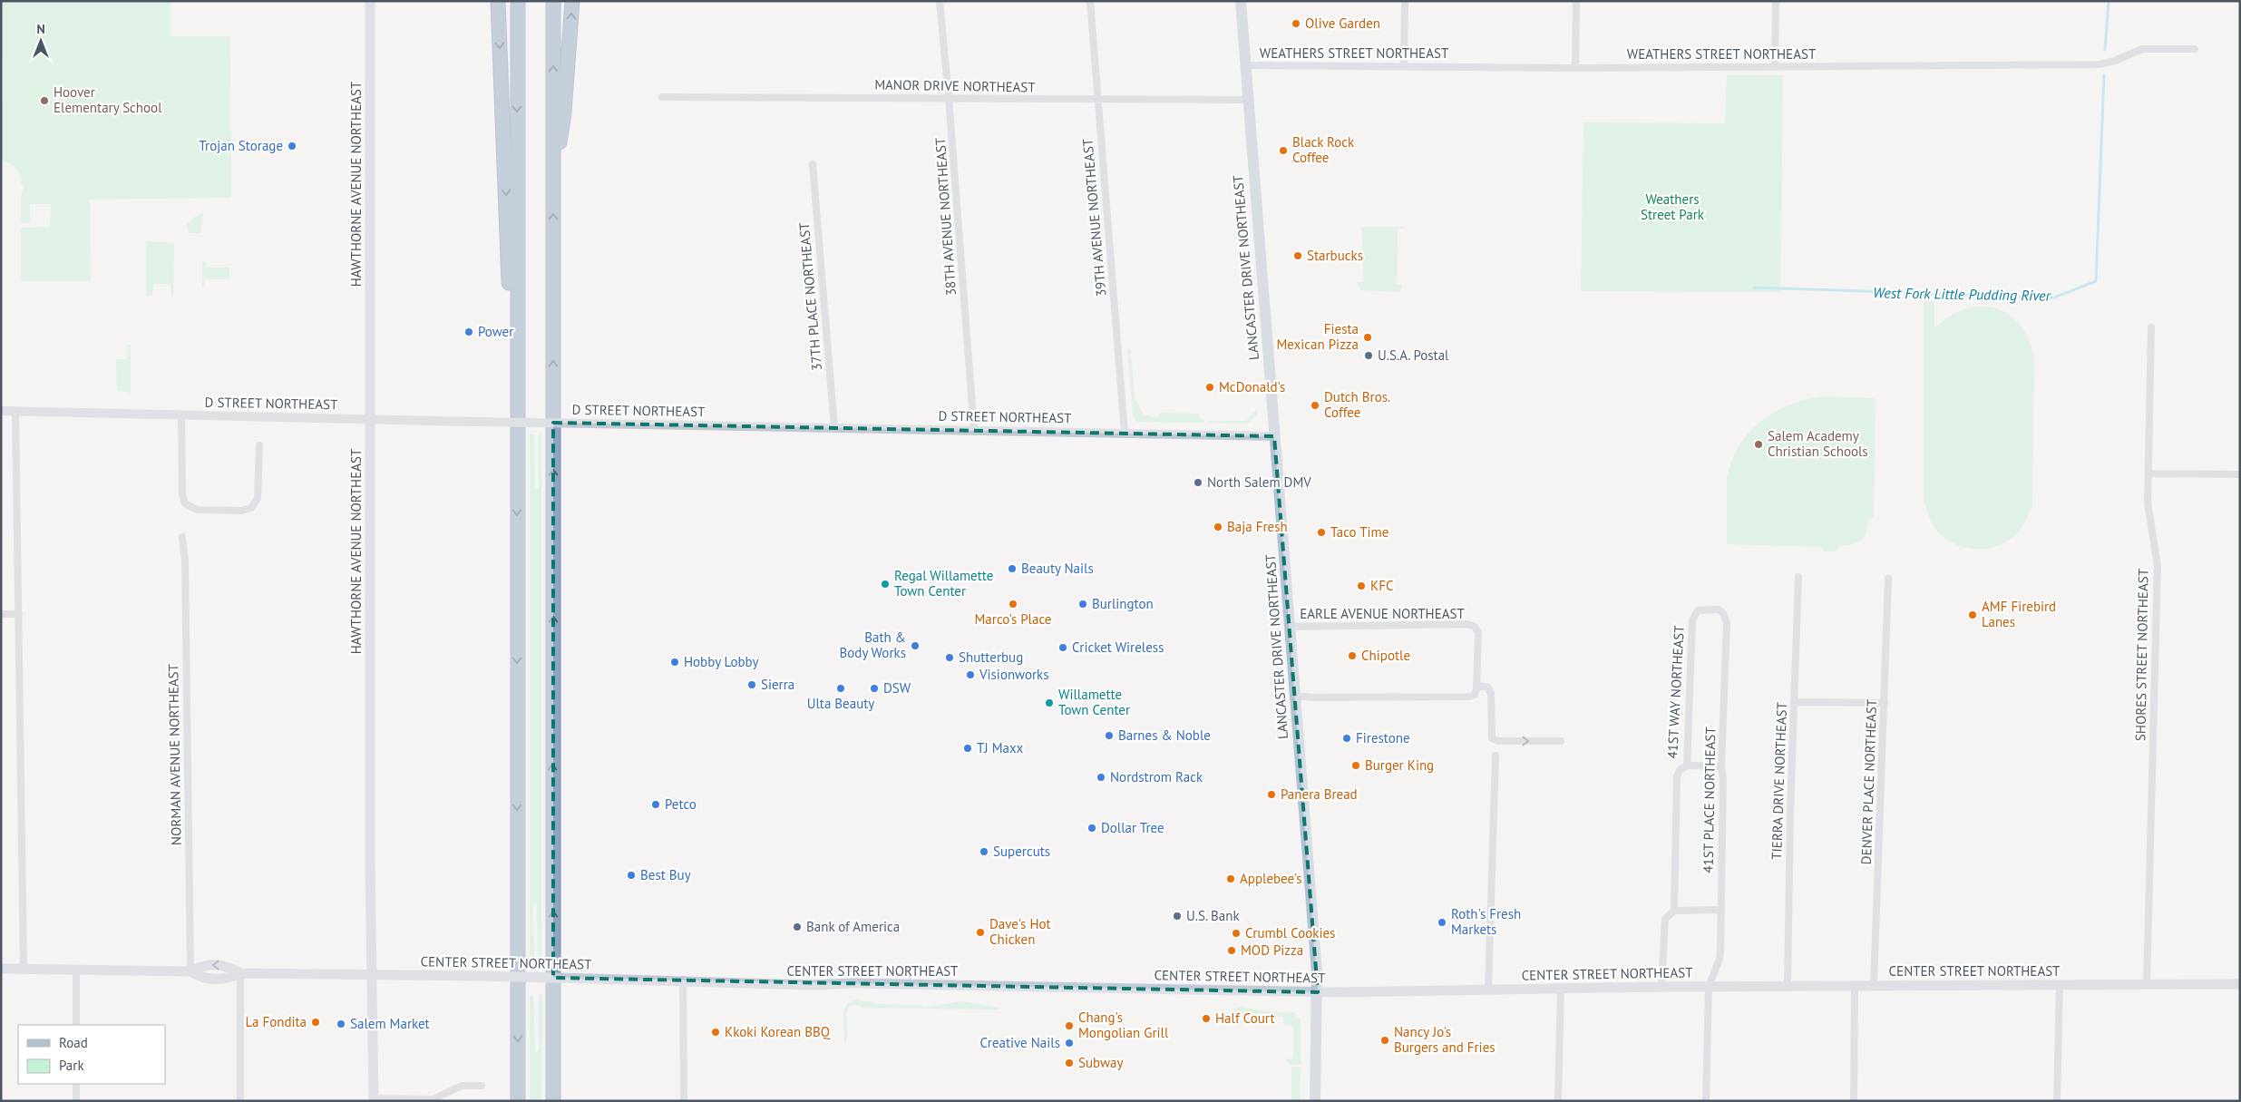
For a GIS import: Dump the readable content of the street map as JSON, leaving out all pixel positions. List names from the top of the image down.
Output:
{
  "streets": {
    "main road": ["HAWTHORNE AVENUE NORTHEAST", "LANCASTER DRIVE NORTHEAST", "CENTER STREET NORTHEAST"],
    "street": [
      "WEATHERS STREET NORTHEAST",
      "MANOR DRIVE NORTHEAST",
      "38TH AVENUE NORTHEAST",
      "39TH AVENUE NORTHEAST",
      "37TH PLACE NORTHEAST",
      "D STREET NORTHEAST",
      "EARLE AVENUE NORTHEAST",
      "SHORES STREET NORTHEAST",
      "41ST WAY NORTHEAST",
      "NORMAN AVENUE NORTHEAST",
      "TIERRA DRIVE NORTHEAST",
      "DENVER PLACE NORTHEAST",
      "41ST PLACE NORTHEAST"
    ]
  },
  "crossings": [
    ["WEATHERS STREET NORTHEAST", "LANCASTER DRIVE NORTHEAST"],
    ["MANOR DRIVE NORTHEAST", "38TH AVENUE NORTHEAST"],
    ["MANOR DRIVE NORTHEAST", "39TH AVENUE NORTHEAST"],
    ["MANOR DRIVE NORTHEAST", "LANCASTER DRIVE NORTHEAST"],
    ["HAWTHORNE AVENUE NORTHEAST", "D STREET NORTHEAST"],
    ["HAWTHORNE AVENUE NORTHEAST", "CENTER STREET NORTHEAST"],
    ["38TH AVENUE NORTHEAST", "D STREET NORTHEAST"],
    ["39TH AVENUE NORTHEAST", "D STREET NORTHEAST"],
    ["LANCASTER DRIVE NORTHEAST", "D STREET NORTHEAST"],
    ["LANCASTER DRIVE NORTHEAST", "EARLE AVENUE NORTHEAST"],
    ["LANCASTER DRIVE NORTHEAST", "CENTER STREET NORTHEAST"],
    ["37TH PLACE NORTHEAST", "D STREET NORTHEAST"],
    ["SHORES STREET NORTHEAST", "CENTER STREET NORTHEAST"],
    ["41ST WAY NORTHEAST", "41ST PLACE NORTHEAST"],
    ["41ST WAY NORTHEAST", "CENTER STREET NORTHEAST"],
    ["NORMAN AVENUE NORTHEAST", "CENTER STREET NORTHEAST"],
    ["TIERRA DRIVE NORTHEAST", "CENTER STREET NORTHEAST"],
    ["DENVER PLACE NORTHEAST", "CENTER STREET NORTHEAST"],
    ["41ST PLACE NORTHEAST", "CENTER STREET NORTHEAST"]
  ],
  "water": ["West Fork Little Pudding River"],
  "parks": ["Weathers Street Park"],
  "places": [
    "Olive Garden",
    "Hoover Elementary School",
    "Trojan Storage",
    "Black Rock Coffee",
    "Starbucks",
    "Power",
    "Fiesta Mexican Pizza",
    "U.S.A. Postal",
    "McDonald's",
    "Dutch Bros. Coffee",
    "Salem Academy Christian Schools",
    "North Salem DMV",
    "Baja Fresh",
    "Taco Time",
    "Beauty Nails",
    "Regal Willamette Town Center",
    "KFC",
    "Marco's Place",
    "Burlington",
    "AMF Firebird Lanes",
    "Bath & Body Works",
    "Cricket Wireless",
    "Chipotle",
    "Shutterbug",
    "Hobby Lobby",
    "Visionworks",
    "Sierra",
    "Ulta Beauty",
    "DSW",
    "Willamette Town Center",
    "Barnes & Noble",
    "Firestone",
    "TJ Maxx",
    "Burger King",
    "Nordstrom Rack",
    "Panera Bread",
    "Petco",
    "Dollar Tree",
    "Supercuts",
    "Best Buy",
    "Applebee's",
    "U.S. Bank",
    "Roth's Fresh Markets",
    "Bank of America",
    "Dave's Hot Chicken",
    "Crumbl Cookies",
    "MOD Pizza",
    "Half Court",
    "La Fondita",
    "Salem Market",
    "Chang's Mongolian Grill",
    "Kkoki Korean BBQ",
    "Nancy Jo's Burgers and Fries",
    "Creative Nails",
    "Subway"
  ],
  "legend": ["Road", "Park"],
  "north": "top"
}
